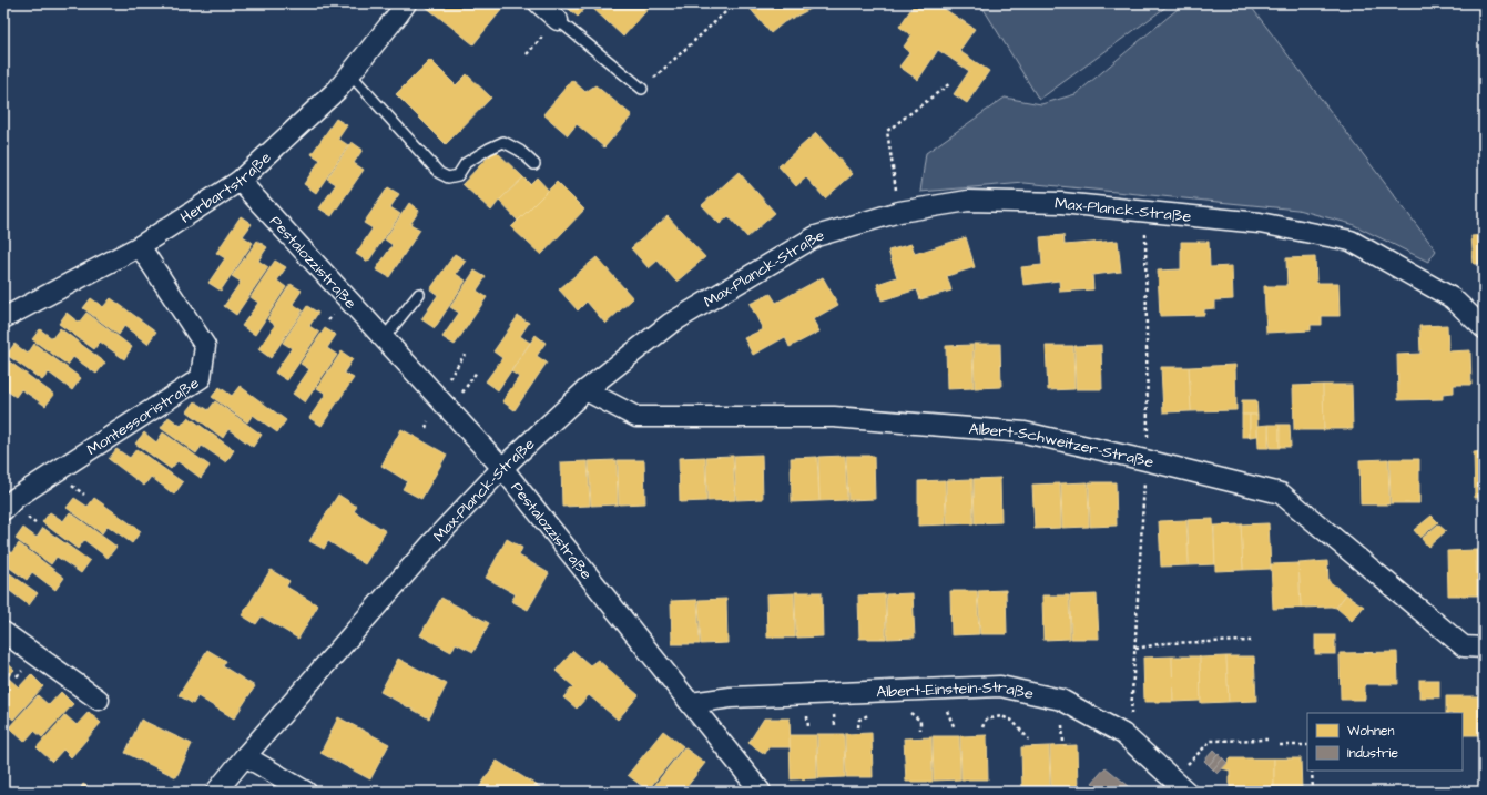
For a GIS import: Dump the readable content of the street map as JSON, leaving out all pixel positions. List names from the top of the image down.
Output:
{
  "streets": {
    "street": [
      "Herbartstraße",
      "Max-Planck-Straße",
      "Pestalozzistraße",
      "Montessoristraße",
      "Albert-Schweitzer-Straße",
      "Albert-Einstein-Straße"
    ]
  },
  "crossings": [
    ["Herbartstraße", "Pestalozzistraße"],
    ["Herbartstraße", "Montessoristraße"],
    ["Max-Planck-Straße", "Pestalozzistraße"],
    ["Max-Planck-Straße", "Albert-Schweitzer-Straße"],
    ["Pestalozzistraße", "Albert-Einstein-Straße"]
  ],
  "legend": ["Wohnen", "Industrie"]
}
